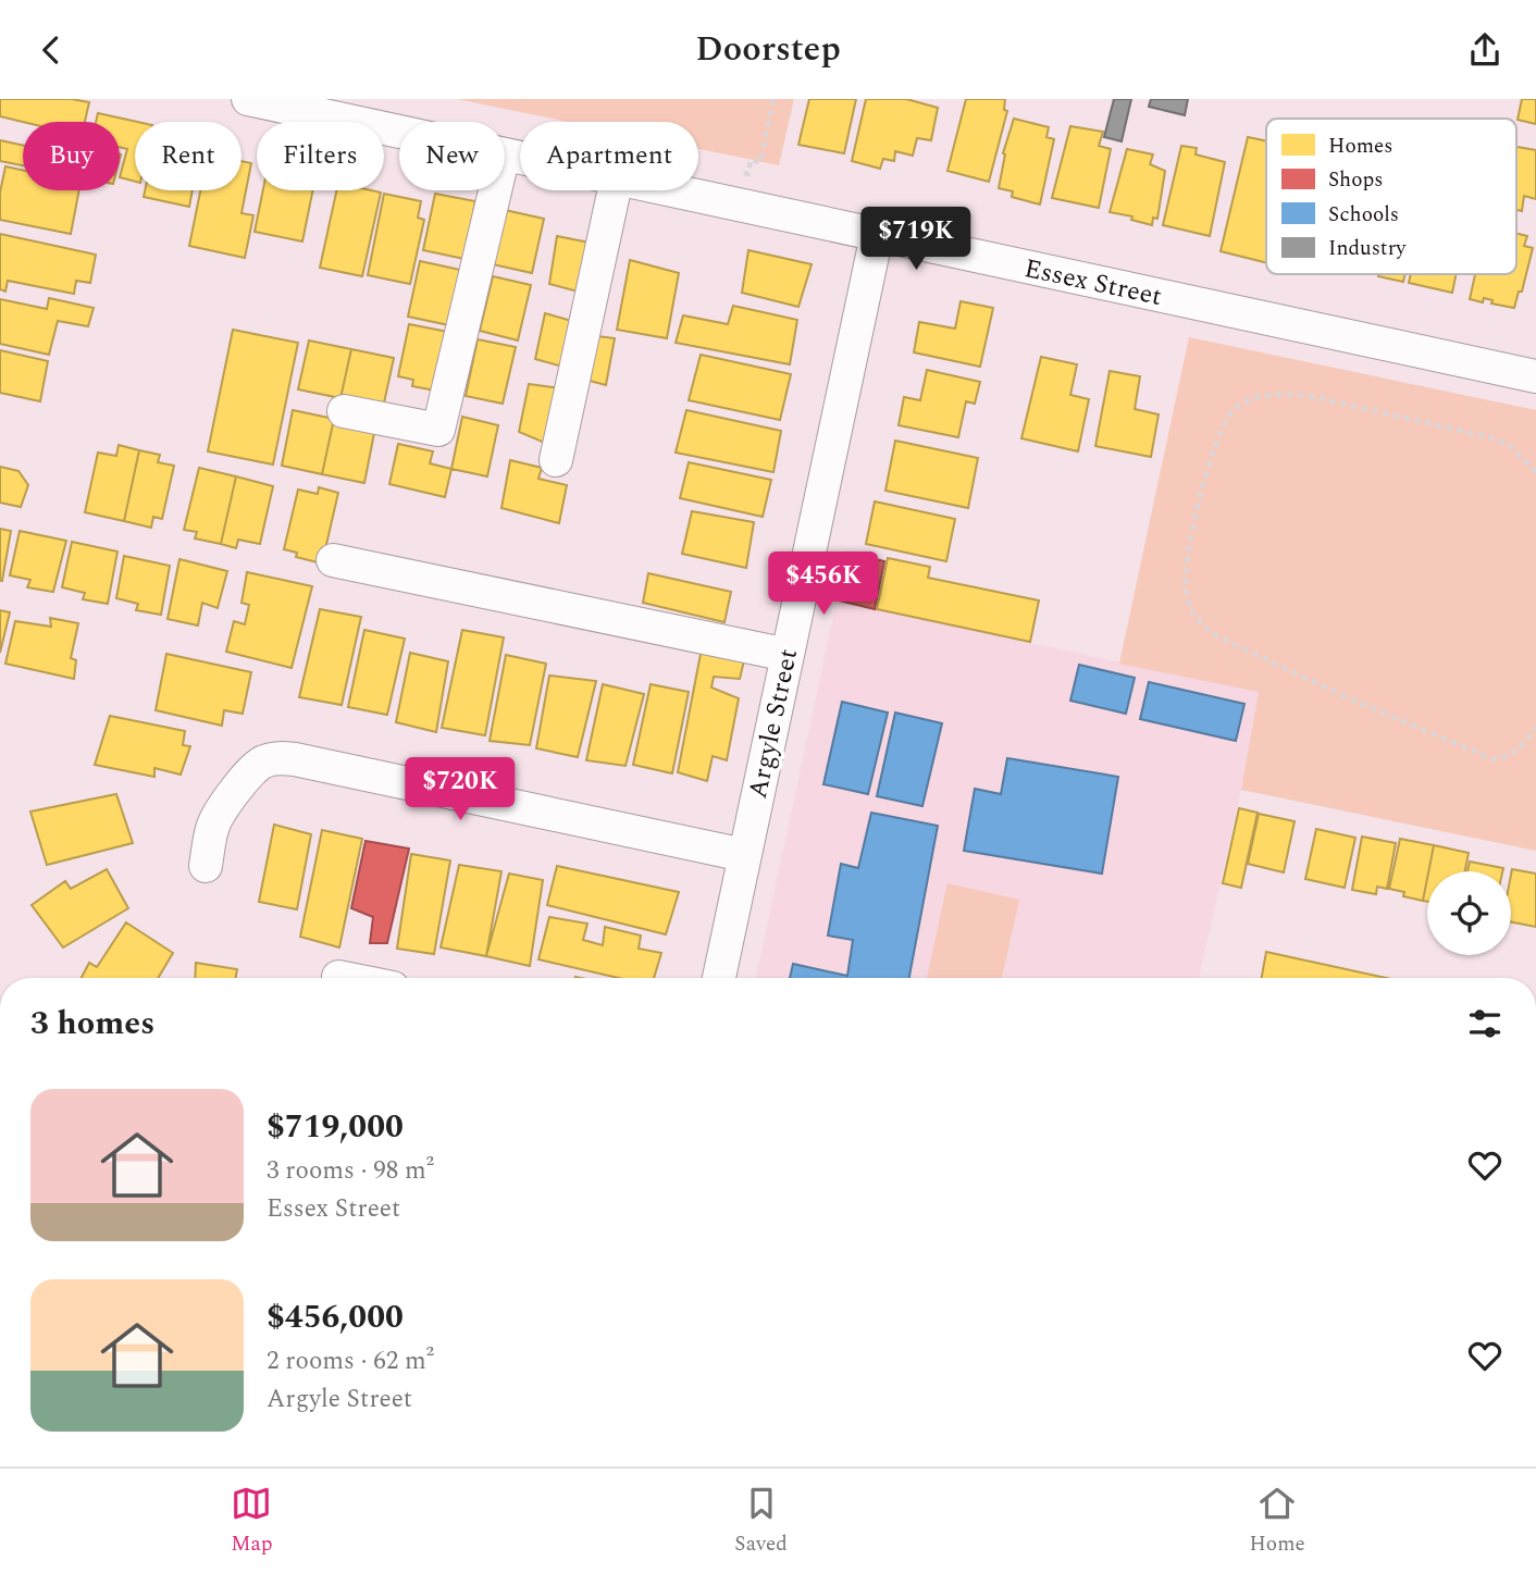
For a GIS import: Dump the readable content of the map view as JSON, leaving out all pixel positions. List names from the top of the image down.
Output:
{
  "streets": {
    "street": ["Essex Street", "Argyle Street"]
  },
  "crossings": [
    ["Essex Street", "Argyle Street"]
  ],
  "legend": [
    "Homes",
    "Shops",
    "Schools",
    "Industry"
  ],
  "page": {
    "header": "Doorstep",
    "chip": [
      "Buy",
      "Rent",
      "Filters",
      "New",
      "Apartment"
    ],
    "price": ["$719K", "$456K", "$720K"],
    "heading": "3 homes",
    "list": [
      {
        "name": "$719,000",
        "note": "3 rooms · 98 m² · Essex Street"
      },
      {
        "name": "$456,000",
        "note": "2 rooms · 62 m² · Argyle Street"
      }
    ],
    "tabs": ["Map", "Saved", "Home"]
  }
}
